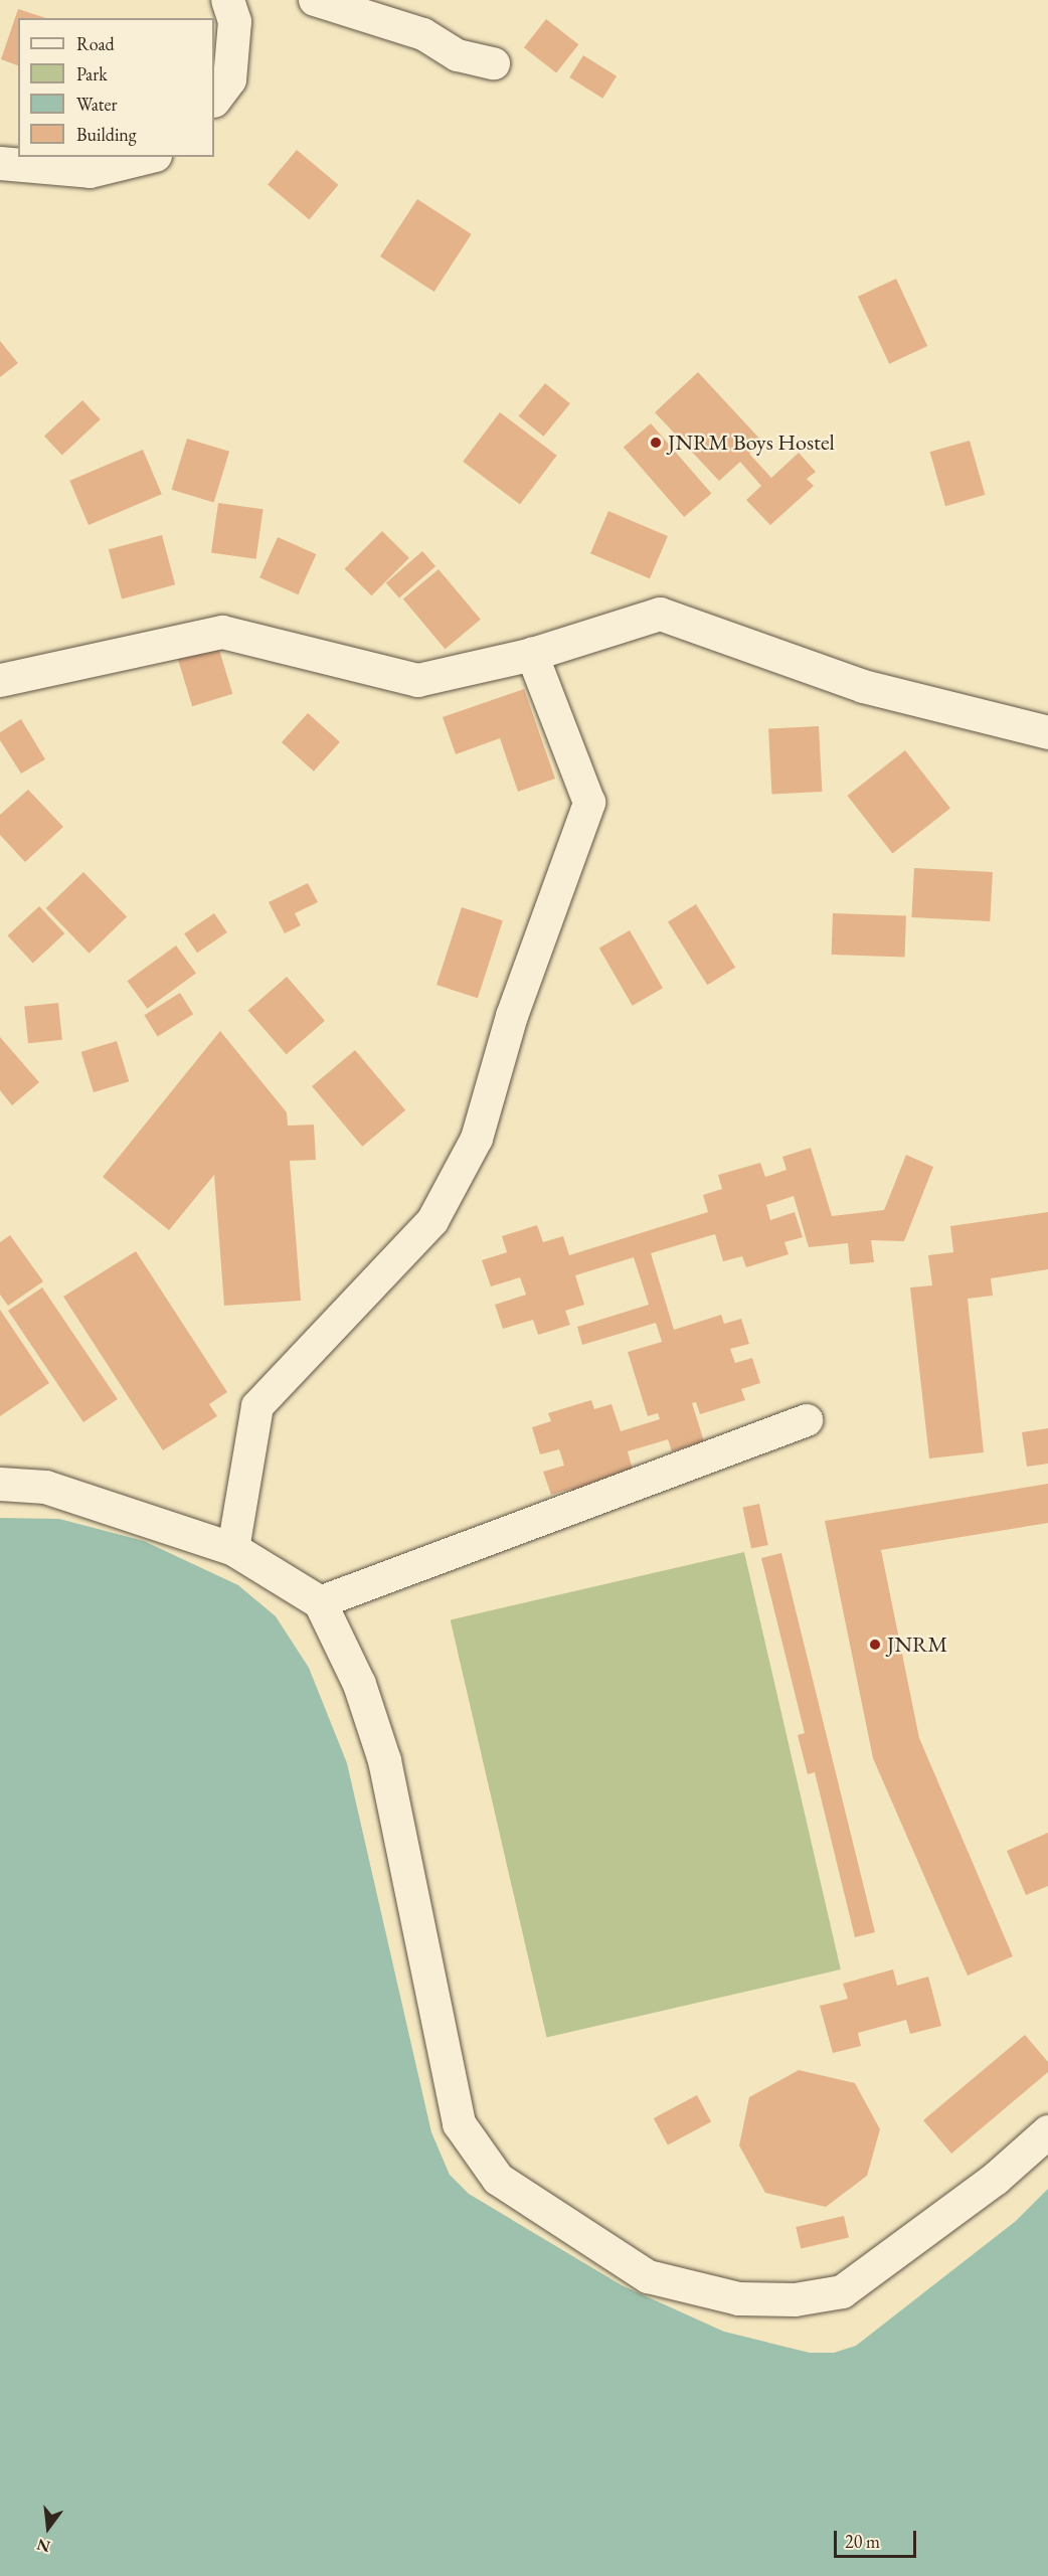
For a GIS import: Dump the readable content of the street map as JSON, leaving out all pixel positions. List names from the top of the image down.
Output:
{
  "places": ["JNRM Boys Hostel", "JNRM"],
  "legend": [
    "Road",
    "Park",
    "Water",
    "Building"
  ],
  "scale_bar": "20 m",
  "north": "bottom"
}
